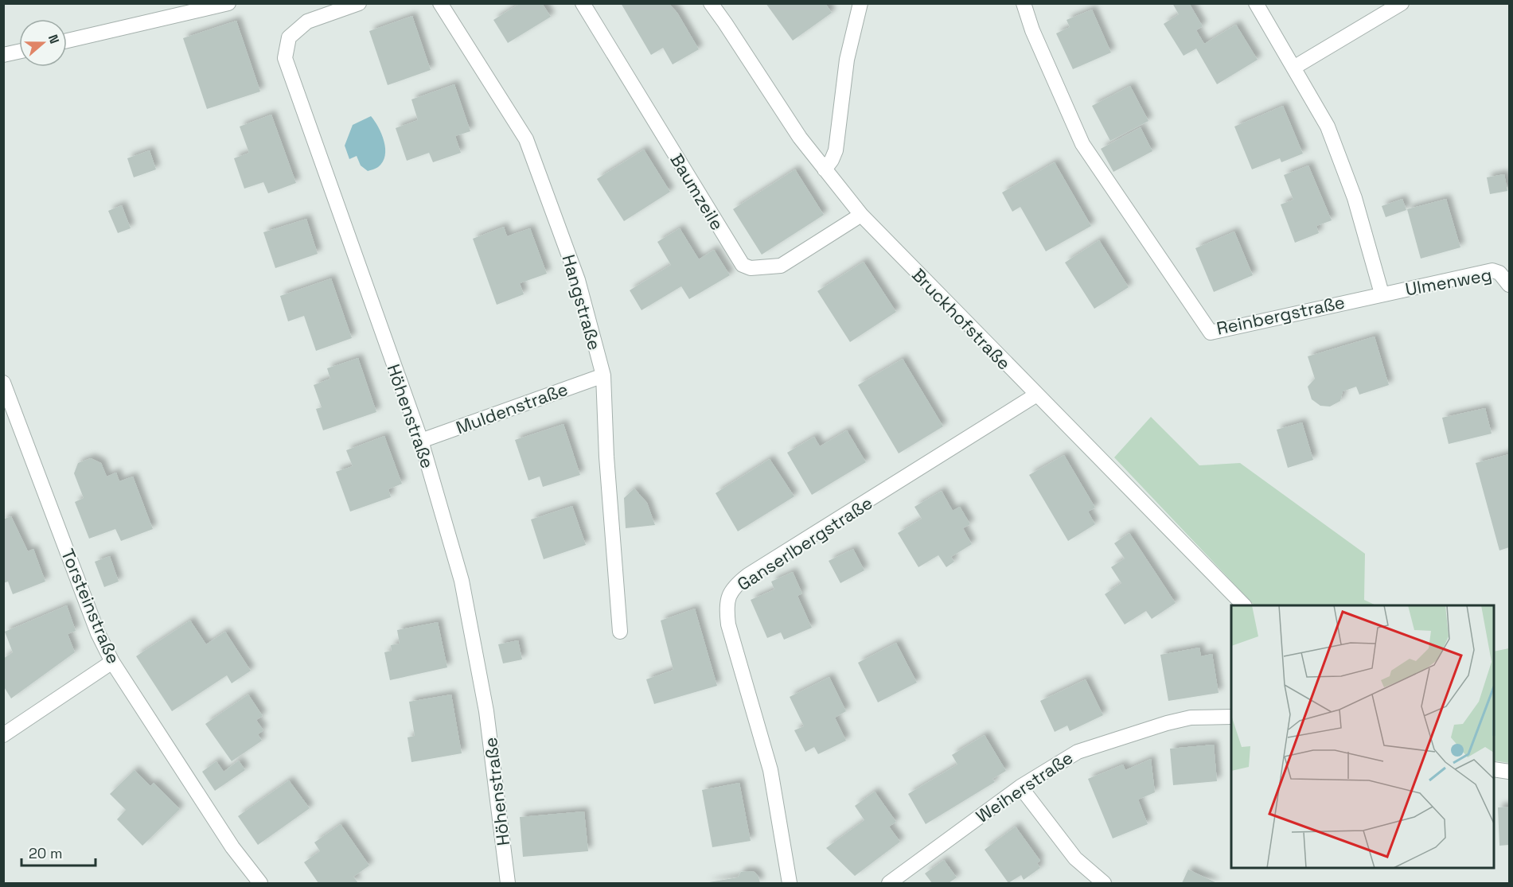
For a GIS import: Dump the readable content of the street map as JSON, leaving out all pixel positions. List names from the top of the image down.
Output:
{
  "streets": {
    "street": [
      "Baumzeile",
      "Ulmenweg",
      "Hangstraße",
      "Reinbergstraße",
      "Bruckhofstraße",
      "Muldenstraße",
      "Höhenstraße",
      "Ganserlbergstraße",
      "Torsteinstraße",
      "Weiherstraße"
    ]
  },
  "crossings": [
    ["Baumzeile", "Bruckhofstraße"],
    ["Ulmenweg", "Reinbergstraße"],
    ["Hangstraße", "Muldenstraße"],
    ["Bruckhofstraße", "Ganserlbergstraße"],
    ["Muldenstraße", "Höhenstraße"]
  ],
  "scale_bar": "20 m",
  "north": "right"
}
